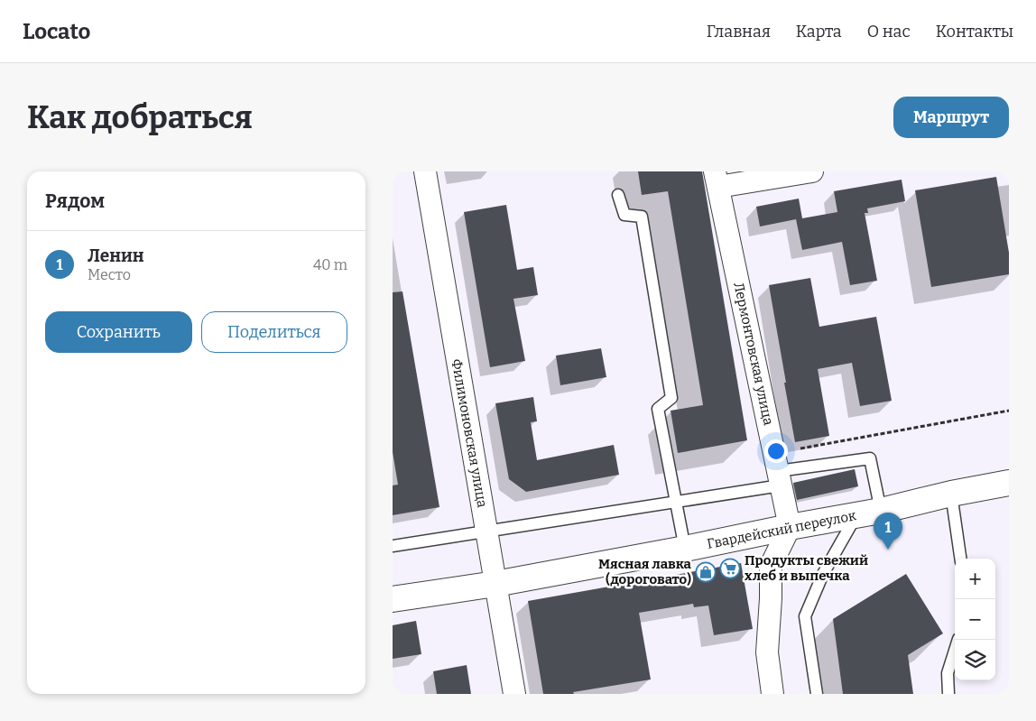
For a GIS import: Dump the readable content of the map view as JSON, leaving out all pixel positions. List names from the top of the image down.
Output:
{
  "streets": {
    "street": ["Лермонтовская улица", "Филимоновская улица", "Гвардейский переулок"]
  },
  "crossings": [
    ["Лермонтовская улица", "Гвардейский переулок"],
    ["Филимоновская улица", "Гвардейский переулок"]
  ],
  "places": {
    "supermarket": ["Продукты свежий хлеб и выпечка"],
    "shop": ["Мясная лавка (дороговато)"]
  },
  "page": {
    "header": "Locato",
    "nav": [
      "Главная",
      "Карта",
      "О нас",
      "Контакты"
    ],
    "buttons": [
      "Маршрут",
      ["Сохранить", "Поделиться"]
    ],
    "title": "Как добраться",
    "heading": "Рядом",
    "list": [
      {
        "mark": "1",
        "name": "Ленин",
        "note": "Место",
        "value": "40 m"
      }
    ],
    "pins": "1",
    "map_buttons": ["+", "−"]
  }
}
